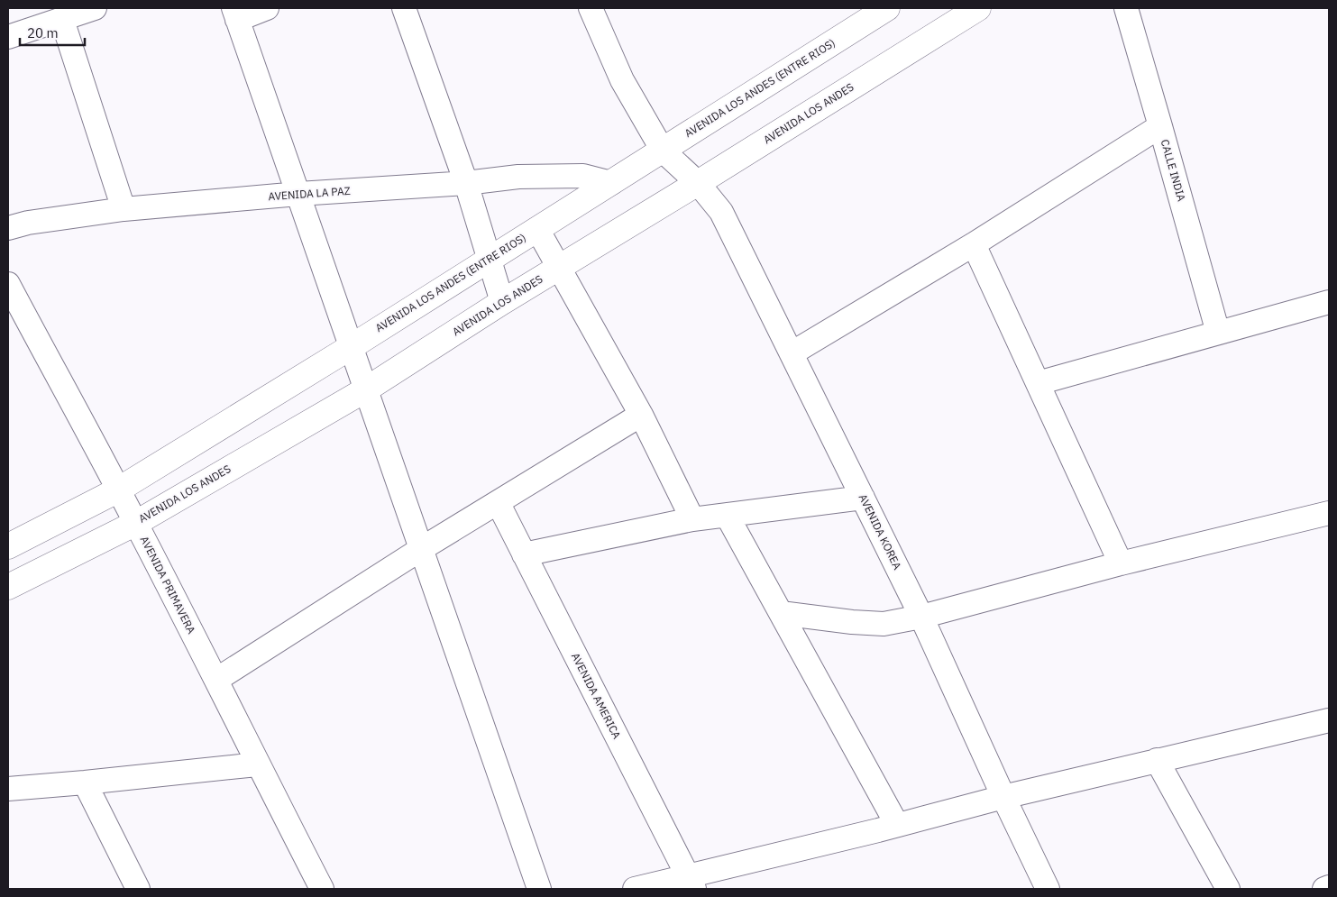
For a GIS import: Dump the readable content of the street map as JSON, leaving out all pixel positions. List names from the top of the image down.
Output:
{
  "streets": {
    "street": [
      "AVENIDA LOS ANDES (ENTRE RIOS)",
      "AVENIDA LOS ANDES",
      "CALLE INDIA",
      "AVENIDA LA PAZ",
      "AVENIDA KOREA",
      "AVENIDA PRIMAVERA",
      "AVENIDA AMERICA"
    ]
  },
  "crossings": [
    ["AVENIDA LOS ANDES (ENTRE RIOS)", "AVENIDA LA PAZ"],
    ["AVENIDA LOS ANDES (ENTRE RIOS)", "AVENIDA KOREA"],
    ["AVENIDA LOS ANDES (ENTRE RIOS)", "AVENIDA PRIMAVERA"],
    ["AVENIDA LOS ANDES", "AVENIDA KOREA"],
    ["AVENIDA LOS ANDES", "AVENIDA PRIMAVERA"]
  ],
  "scale_bar": "20 m"
}
